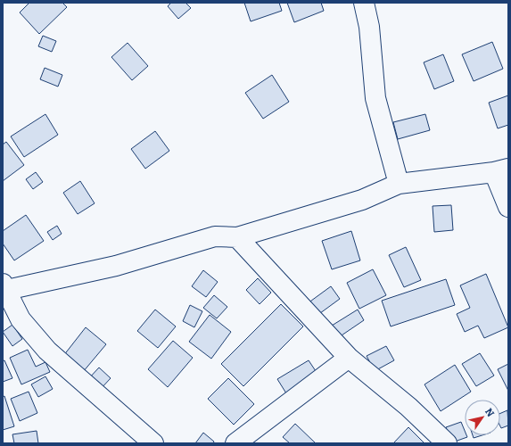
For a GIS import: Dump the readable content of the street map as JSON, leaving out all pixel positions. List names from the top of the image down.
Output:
{
  "north": "top right"
}
